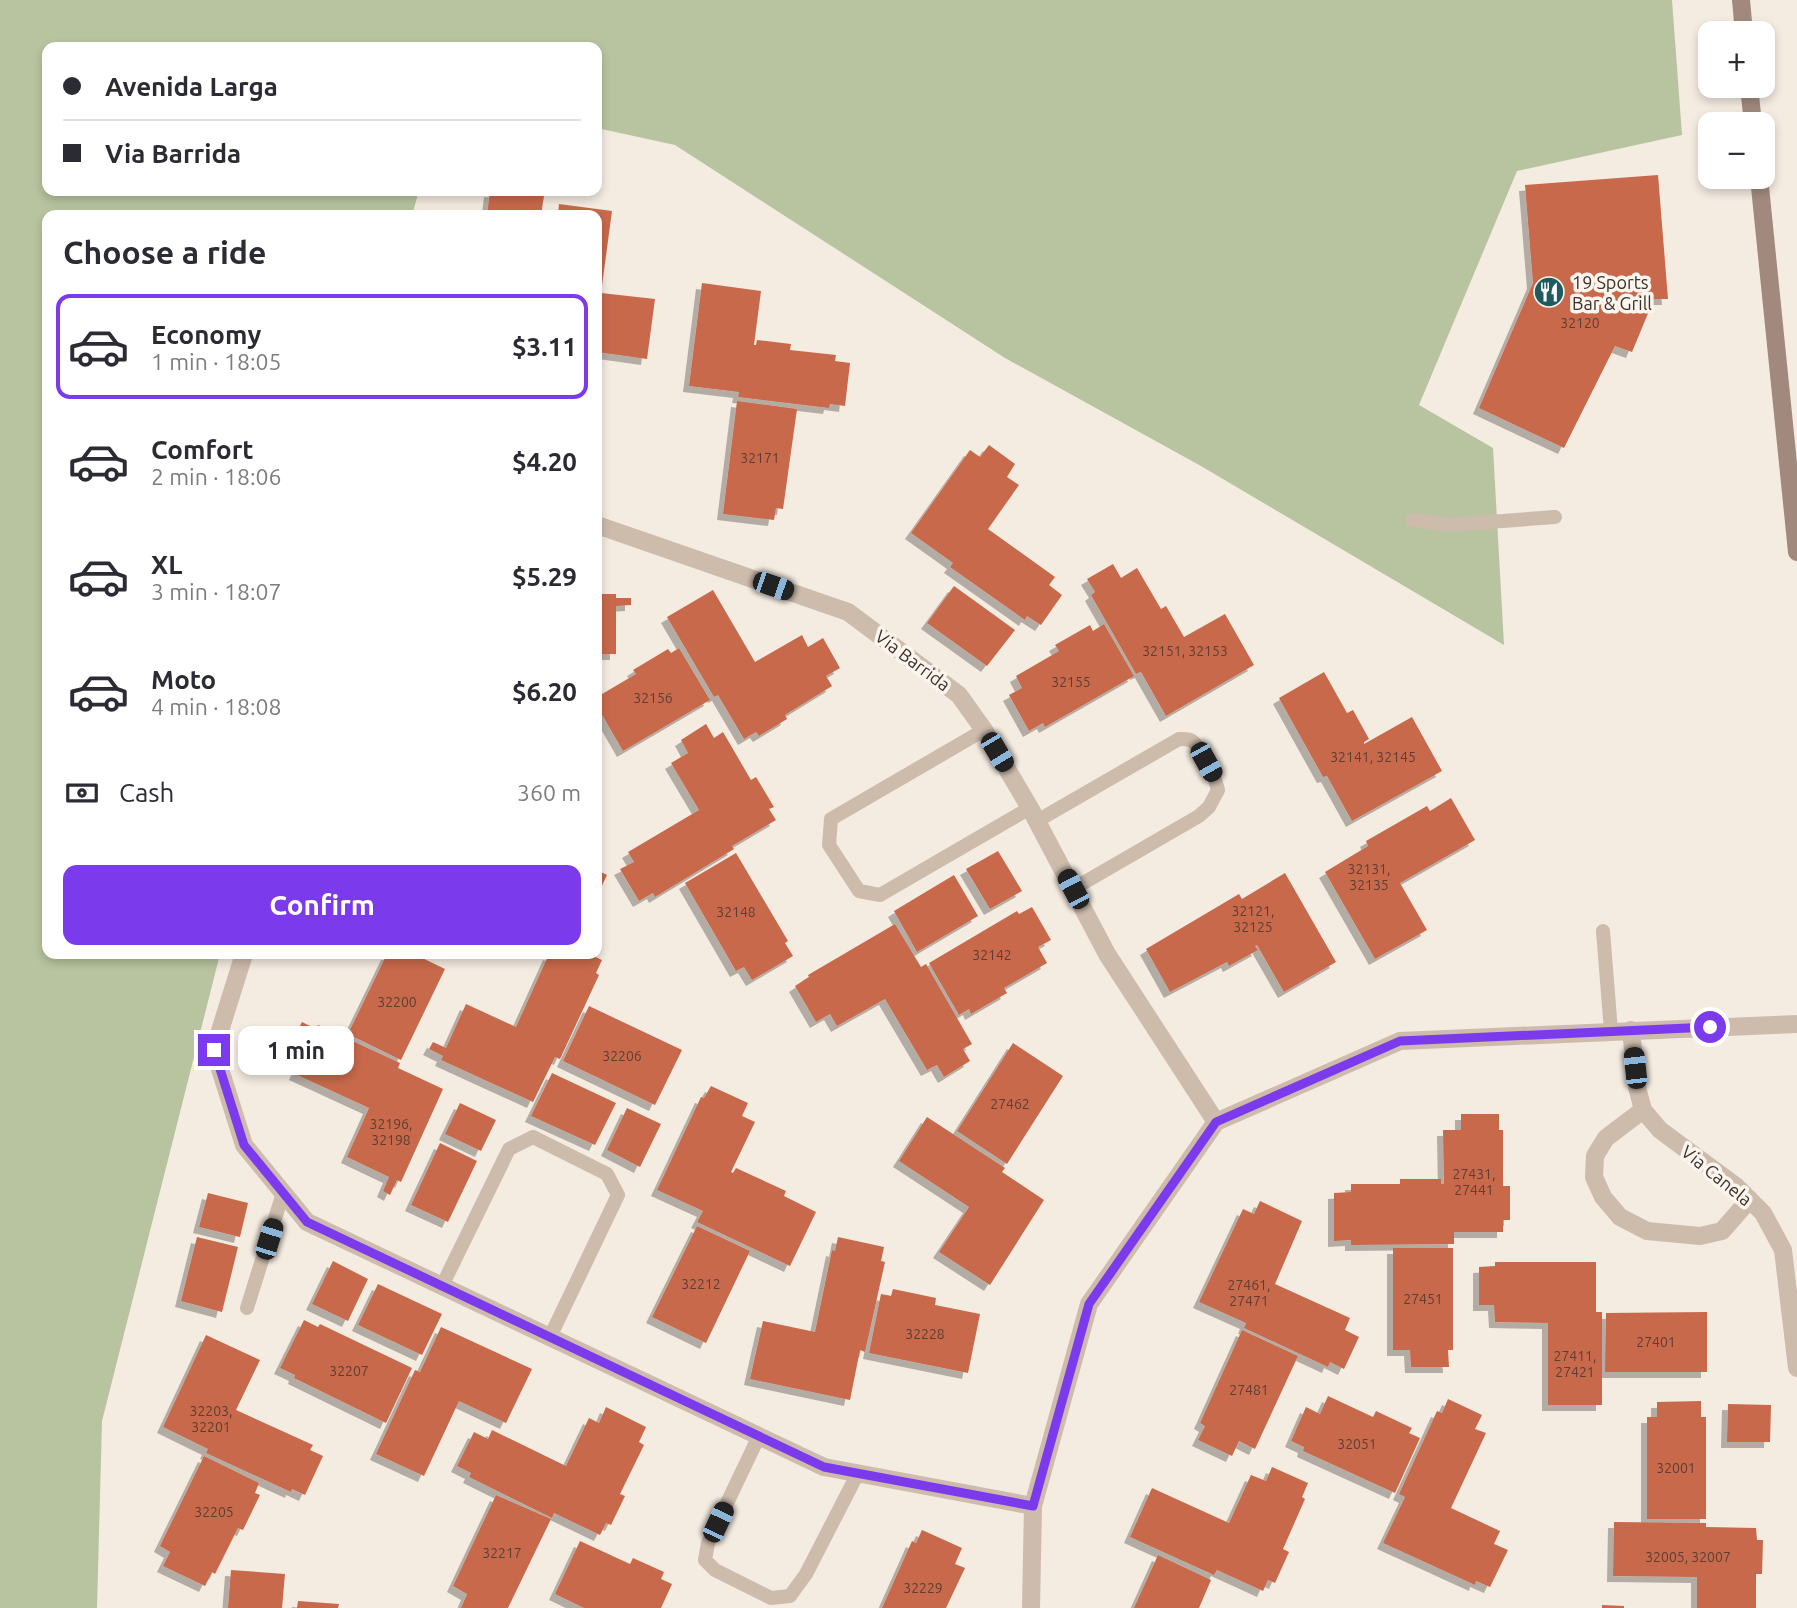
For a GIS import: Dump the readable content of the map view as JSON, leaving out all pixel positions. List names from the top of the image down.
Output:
{
  "streets": {
    "street": ["Via Barrida", "Via Canela"]
  },
  "places": {
    "restaurant": ["19 Sports Bar & Grill"]
  },
  "house_numbers": [
    "32120",
    "32171",
    "32151, 32153",
    "32155",
    "32156",
    "32141, 32145",
    "32131, 32135",
    "32121, 32125",
    "32148",
    "32142",
    "32200",
    "32206",
    "27462",
    "32196, 32198",
    "27431, 27441",
    "32212",
    "27461, 27471",
    "27451",
    "32228",
    "27401",
    "27411, 27421",
    "32207",
    "27481",
    "32203, 32201",
    "32051",
    "32001",
    "32205",
    "32217",
    "32005, 32007",
    "32229"
  ],
  "page": {
    "map_buttons": ["+", "−"],
    "banner": ["Avenida Larga", "Via Barrida"],
    "heading": "Choose a ride",
    "list": [
      {
        "name": "Economy",
        "note": "1 min · 18:05",
        "value": "$3.11"
      },
      {
        "name": "Comfort",
        "note": "2 min · 18:06",
        "value": "$4.20"
      },
      {
        "name": "XL",
        "note": "3 min · 18:07",
        "value": "$5.29"
      },
      {
        "name": "Moto",
        "note": "4 min · 18:08",
        "value": "$6.20"
      }
    ],
    "pay": ["Cash", "360 m"],
    "buttons": "Confirm",
    "bubble": "1 min"
  }
}
